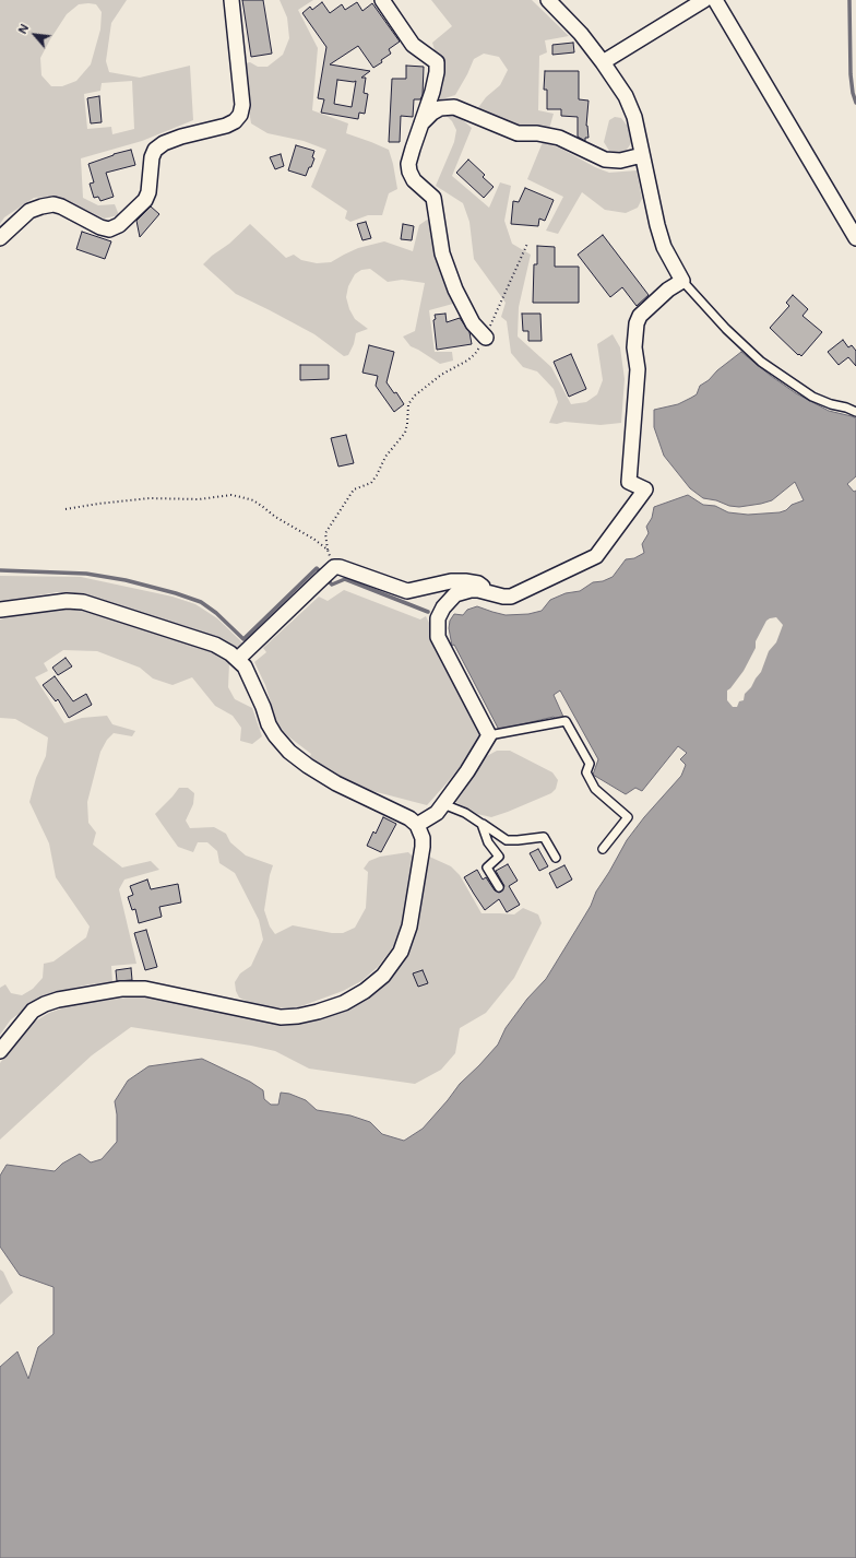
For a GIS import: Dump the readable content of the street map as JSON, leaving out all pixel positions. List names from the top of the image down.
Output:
{
  "north": "top left"
}
